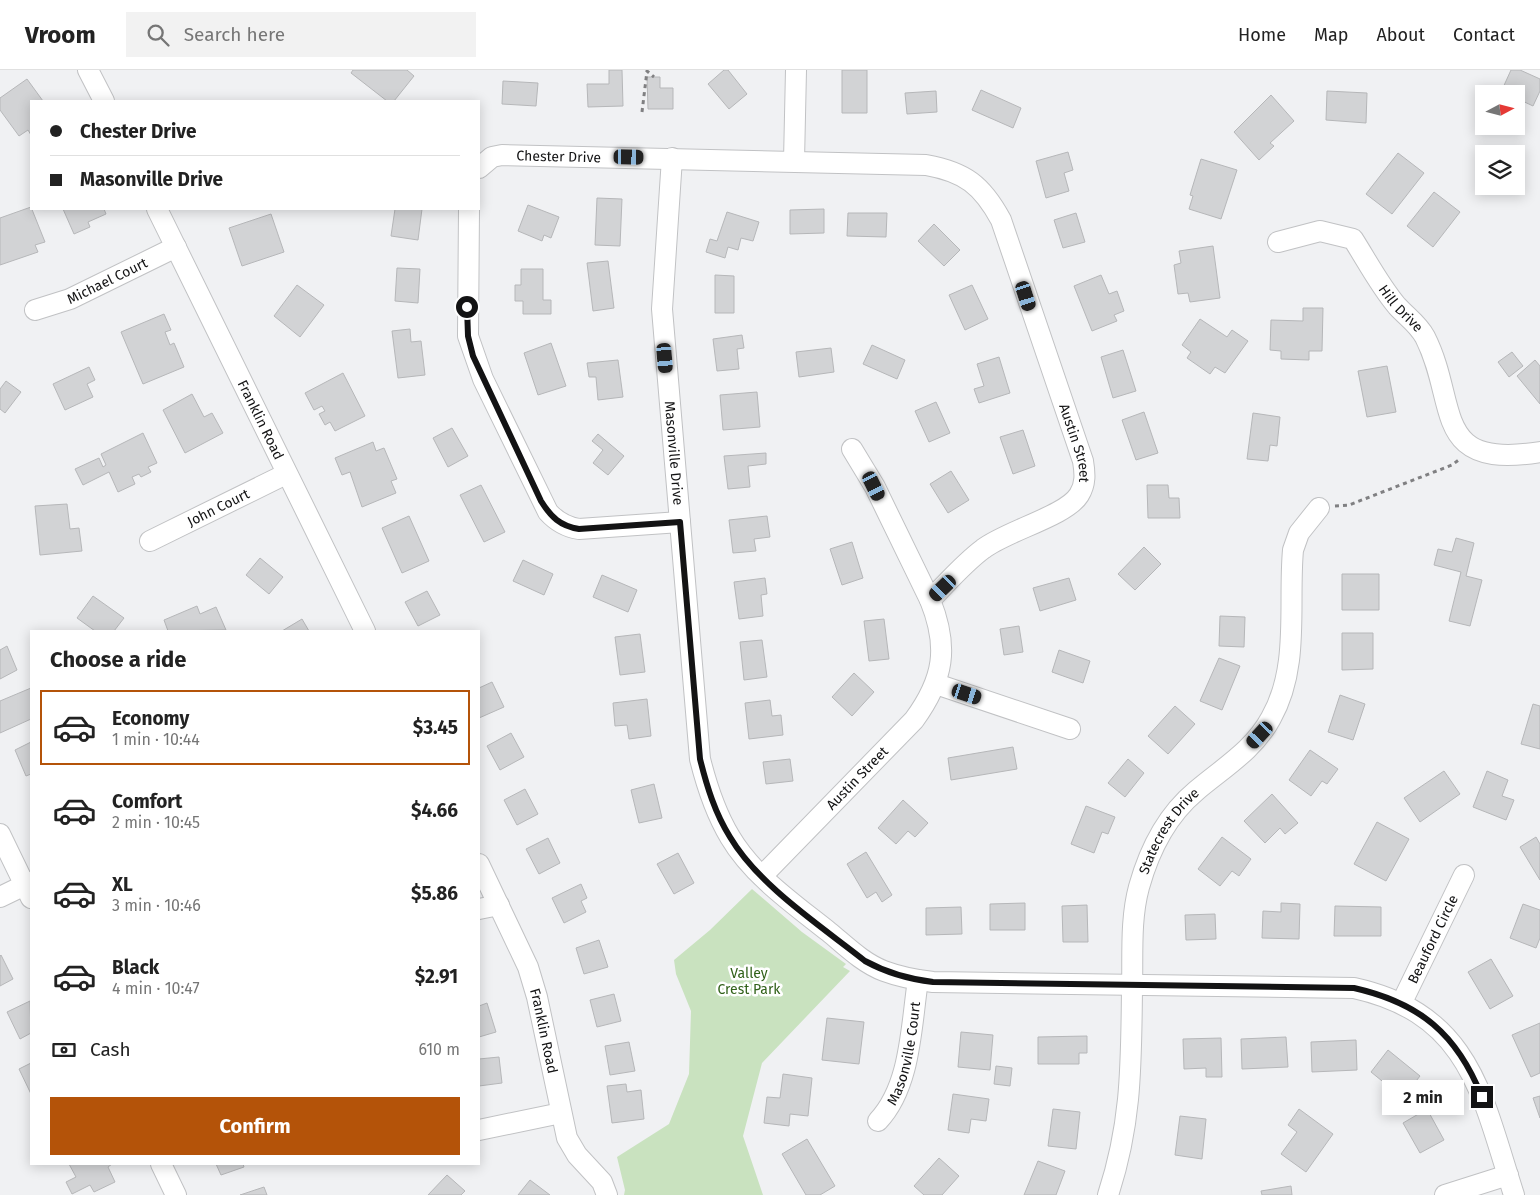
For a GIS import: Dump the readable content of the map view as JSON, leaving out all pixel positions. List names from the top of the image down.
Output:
{
  "streets": {
    "street": [
      "Chester Drive",
      "Michael Court",
      "Hill Drive",
      "Franklin Road",
      "Austin Street",
      "Masonville Drive",
      "John Court",
      "Statecrest Drive",
      "Beauford Circle",
      "Masonville Court"
    ]
  },
  "crossings": [
    ["Chester Drive", "Masonville Drive"],
    ["Michael Court", "Franklin Road"],
    ["Franklin Road", "John Court"],
    ["Austin Street", "Masonville Drive"],
    ["Masonville Drive", "Statecrest Drive"],
    ["Masonville Drive", "Beauford Circle"],
    ["Masonville Drive", "Masonville Court"]
  ],
  "parks": ["Valley Crest Park"],
  "north": "right",
  "page": {
    "header": "Vroom",
    "search": "Search here",
    "nav": [
      "Home",
      "Map",
      "About",
      "Contact"
    ],
    "banner": ["Chester Drive", "Masonville Drive"],
    "heading": "Choose a ride",
    "list": [
      {
        "name": "Economy",
        "note": "1 min · 10:44",
        "value": "$3.45"
      },
      {
        "name": "Comfort",
        "note": "2 min · 10:45",
        "value": "$4.66"
      },
      {
        "name": "XL",
        "note": "3 min · 10:46",
        "value": "$5.86"
      },
      {
        "name": "Black",
        "note": "4 min · 10:47",
        "value": "$2.91"
      }
    ],
    "pay": ["Cash", "610 m"],
    "bubble": "2 min",
    "buttons": "Confirm"
  }
}
